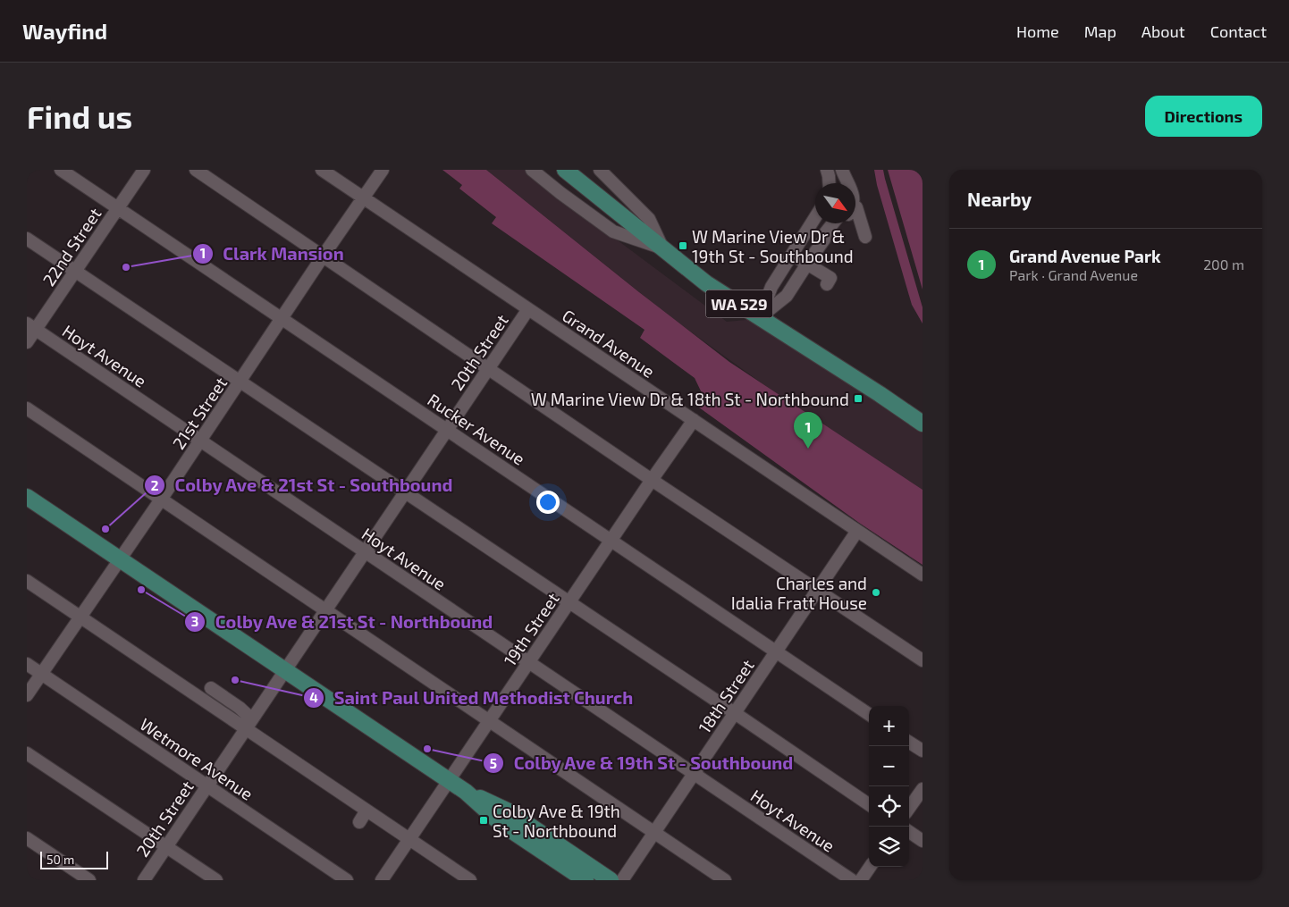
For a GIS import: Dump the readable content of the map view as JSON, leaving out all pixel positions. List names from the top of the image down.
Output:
{
  "streets": {
    "main road": ["WA 529"],
    "street": [
      "22nd Street",
      "Grand Avenue",
      "20th Street",
      "Hoyt Avenue",
      "21st Street",
      "Rucker Avenue",
      "19th Street",
      "18th Street",
      "Wetmore Avenue"
    ]
  },
  "crossings": [
    ["22nd Street", "Hoyt Avenue"],
    ["22nd Street", "Rucker Avenue"],
    ["Grand Avenue", "20th Street"],
    ["Grand Avenue", "21st Street"],
    ["Grand Avenue", "19th Street"],
    ["Grand Avenue", "18th Street"],
    ["20th Street", "Hoyt Avenue"],
    ["20th Street", "Rucker Avenue"],
    ["20th Street", "Wetmore Avenue"],
    ["Hoyt Avenue", "21st Street"],
    ["Hoyt Avenue", "19th Street"],
    ["Hoyt Avenue", "18th Street"],
    ["21st Street", "Rucker Avenue"],
    ["21st Street", "Wetmore Avenue"],
    ["Rucker Avenue", "19th Street"],
    ["Rucker Avenue", "18th Street"]
  ],
  "places": {
    "transit": ["W Marine View Dr & 19th St - Southbound", "W Marine View Dr & 18th St - Northbound", "Colby Ave & 19th St - Northbound"],
    "other": [
      "Clark Mansion",
      "Colby Ave & 21st St - Southbound",
      "Colby Ave & 21st St - Northbound",
      "Charles and Idalia Fratt House",
      "Saint Paul United Methodist Church",
      "Colby Ave & 19th St - Southbound"
    ]
  },
  "scale_bar": "50 m",
  "north": "bottom right",
  "page": {
    "header": "Wayfind",
    "nav": [
      "Home",
      "Map",
      "About",
      "Contact"
    ],
    "buttons": "Directions",
    "title": "Find us",
    "heading": "Nearby",
    "list": [
      {
        "mark": "1",
        "name": "Grand Avenue Park",
        "note": "Park · Grand Avenue",
        "value": "200 m"
      }
    ],
    "pins": "1",
    "map_buttons": ["+", "−"],
    "scale": "50 m"
  }
}
